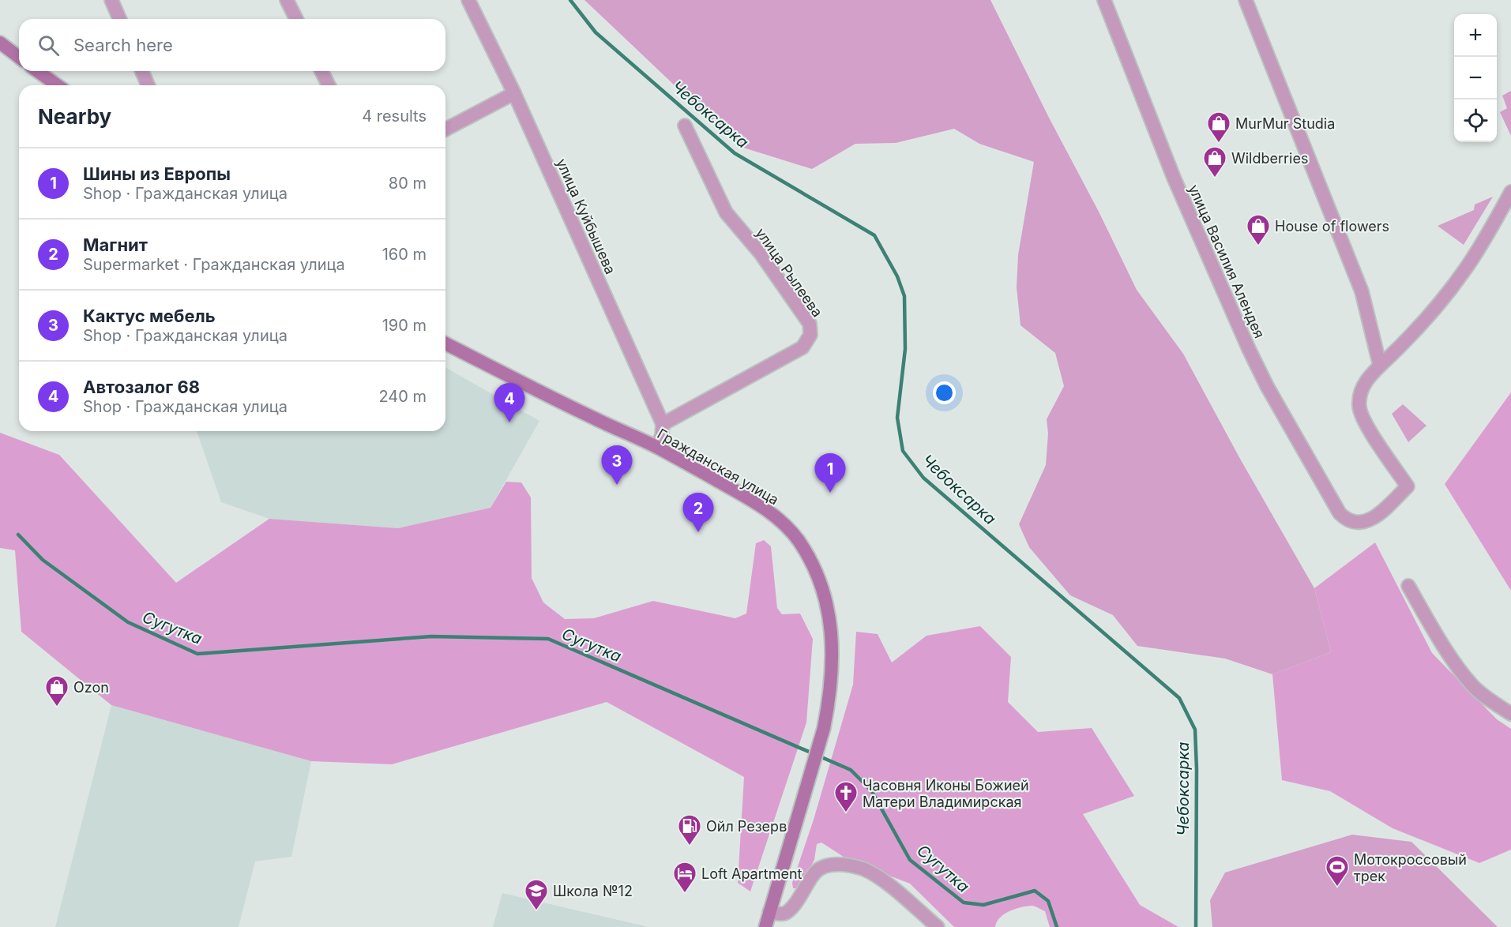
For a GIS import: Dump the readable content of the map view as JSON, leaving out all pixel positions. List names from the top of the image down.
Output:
{
  "streets": {
    "main road": ["Гражданская улица"],
    "street": ["улица Куйбышева", "улица Василия Алендея", "улица Рылеева"]
  },
  "crossings": [
    ["улица Куйбышева", "улица Рылеева"]
  ],
  "water": ["Чебоксарка", "Сугутка"],
  "places": {
    "shop": [
      "MurMur Studia",
      "Wildberries",
      "House of flowers",
      "Ozon"
    ],
    "church": ["Часовня Иконы Божией Матери Владимирская"],
    "fuel station": ["Ойл Резерв"],
    "sports": ["Мотокроссовый трек"],
    "hotel": ["Loft Apartment"],
    "school or university": ["Школа №12"]
  },
  "page": {
    "map_buttons": ["+", "−"],
    "search": "Search here",
    "heading": ["Nearby", "4 results"],
    "list": [
      {
        "mark": "1",
        "name": "Шины из Европы",
        "note": "Shop · Гражданская улица",
        "value": "80 m"
      },
      {
        "mark": "2",
        "name": "Магнит",
        "note": "Supermarket · Гражданская улица",
        "value": "160 m"
      },
      {
        "mark": "3",
        "name": "Кактус мебель",
        "note": "Shop · Гражданская улица",
        "value": "190 m"
      },
      {
        "mark": "4",
        "name": "Автозалог 68",
        "note": "Shop · Гражданская улица",
        "value": "240 m"
      }
    ],
    "pins": [
      "4",
      "3",
      "1",
      "2"
    ]
  }
}
